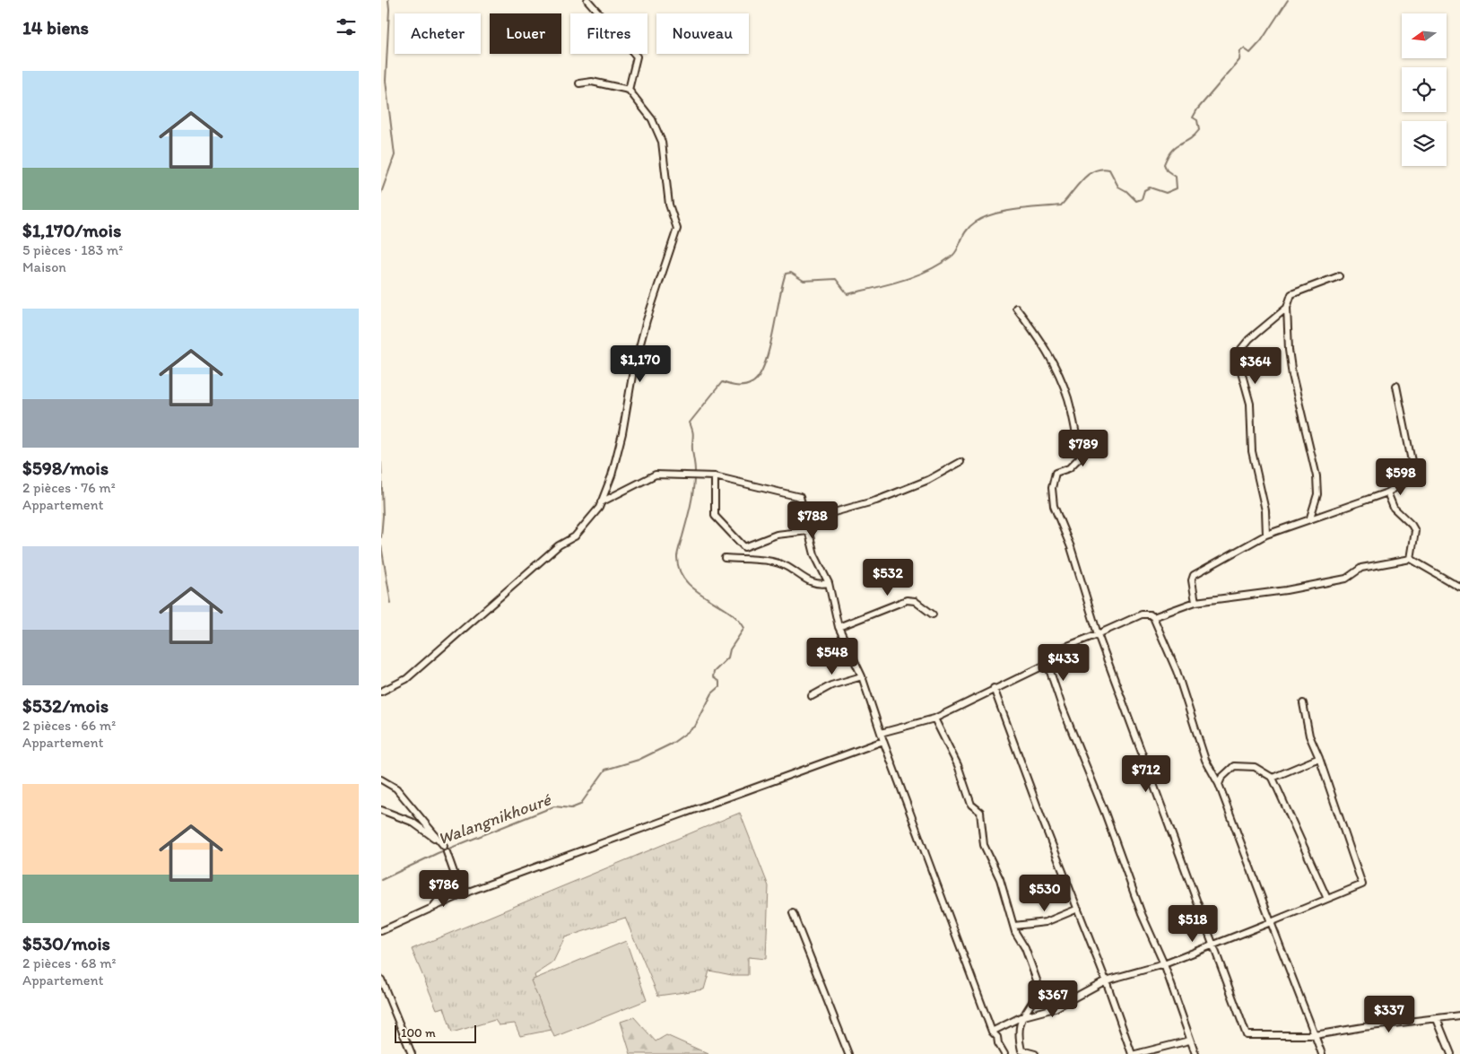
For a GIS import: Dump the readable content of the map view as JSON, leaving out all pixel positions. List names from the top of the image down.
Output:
{
  "water": ["Walangnikhouré"],
  "scale_bar": "100 m",
  "north": "left",
  "page": {
    "heading": "14 biens",
    "chip": [
      "Acheter",
      "Louer",
      "Filtres",
      "Nouveau"
    ],
    "list": [
      {
        "name": "$1,170/mois",
        "note": "5 pièces · 183 m² · Maison"
      },
      {
        "name": "$598/mois",
        "note": "2 pièces · 76 m² · Appartement"
      },
      {
        "name": "$532/mois",
        "note": "2 pièces · 66 m² · Appartement"
      },
      {
        "name": "$530/mois",
        "note": "2 pièces · 68 m² · Appartement"
      }
    ],
    "price": [
      "$1,170",
      "$364",
      "$789",
      "$598",
      "$788",
      "$532",
      "$548",
      "$433",
      "$712",
      "$786",
      "$530",
      "$518",
      "$367",
      "$337"
    ],
    "scale": "100 m"
  }
}
